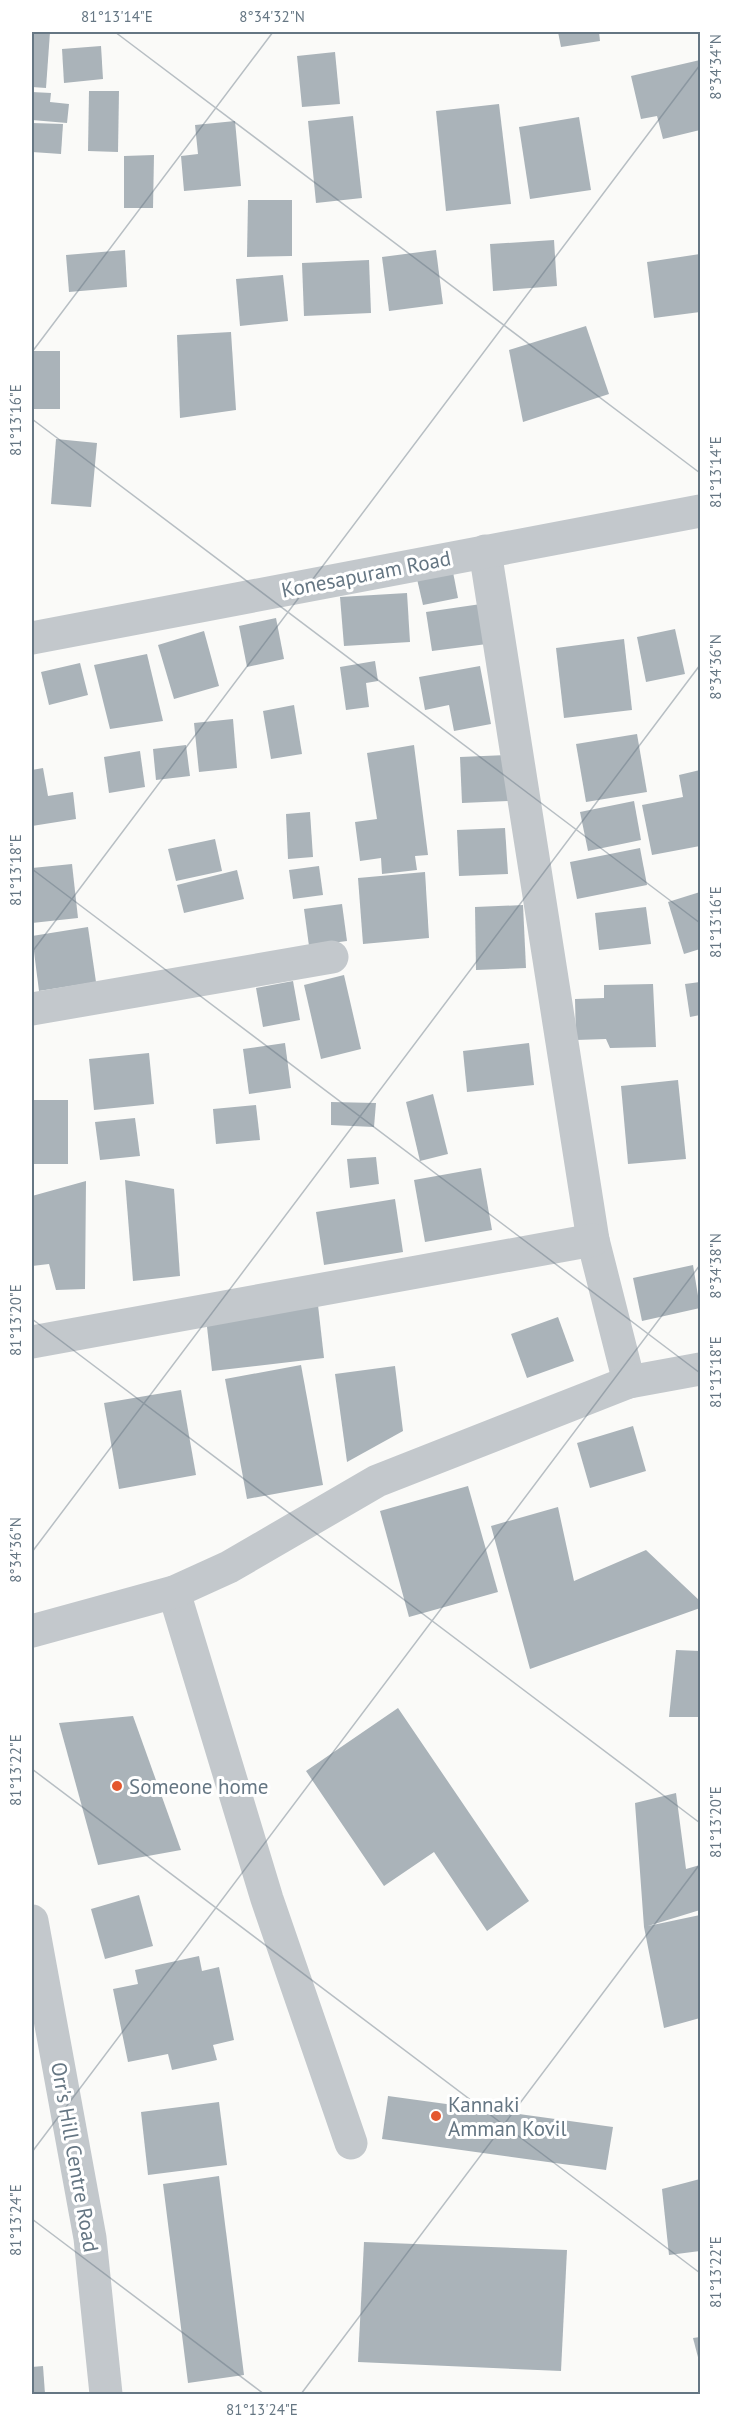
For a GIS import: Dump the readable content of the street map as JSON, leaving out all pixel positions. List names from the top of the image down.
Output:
{
  "streets": {
    "street": ["Konesapuram Road", "Orr's Hill Centre Road"]
  },
  "places": ["Someone home", "Kannaki Amman Kovil"],
  "coordinates": [
    "81°13'14\"E",
    "8°34'32\"N",
    "8°34'34\"N",
    "81°13'16\"E",
    "8°34'36\"N",
    "81°13'18\"E",
    "8°34'38\"N",
    "81°13'20\"E",
    "81°13'22\"E",
    "81°13'24\"E"
  ]
}
